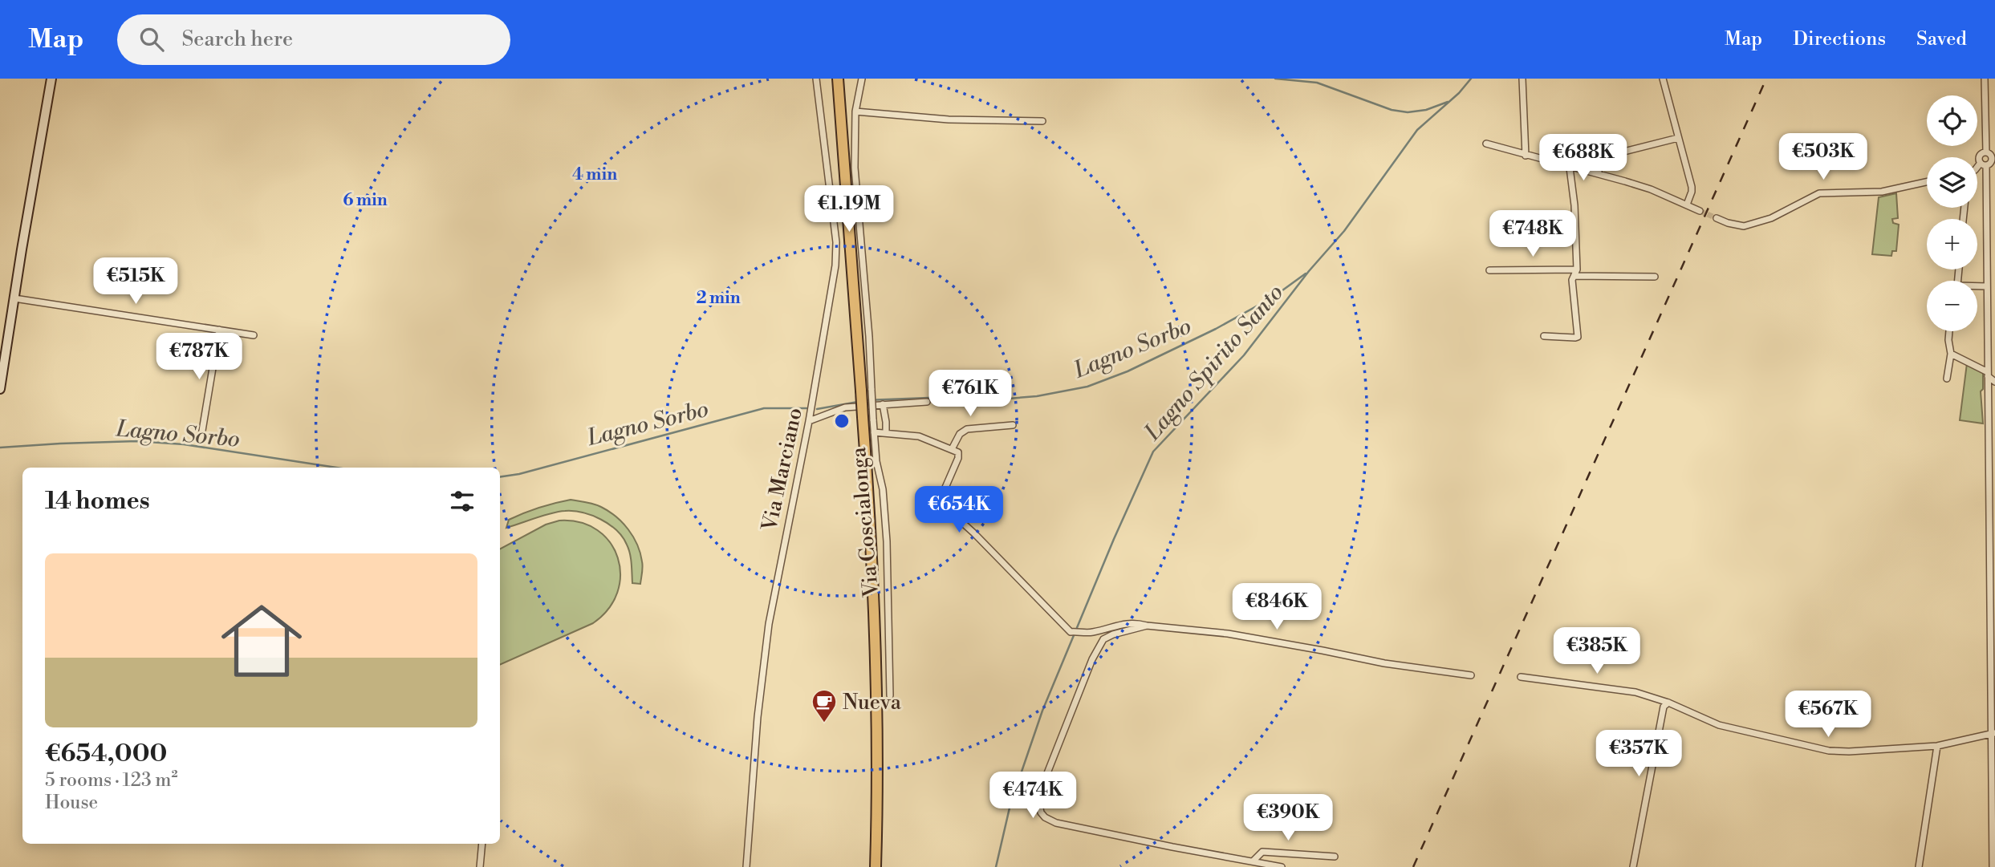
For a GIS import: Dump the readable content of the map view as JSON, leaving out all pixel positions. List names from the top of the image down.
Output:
{
  "streets": {
    "street": ["Via Marciano", "Via Coscialonga"]
  },
  "water": ["Lagno Sorbo", "Lagno Spirito Santo"],
  "places": {
    "cafe": ["Nueva"]
  },
  "page": {
    "header": "Map",
    "search": "Search here",
    "nav": ["Map", "Directions", "Saved"],
    "map_buttons": ["+", "−"],
    "price": [
      "€503K",
      "€688K",
      "€1.19M",
      "€748K",
      "€515K",
      "€787K",
      "€761K",
      "€654K",
      "€846K",
      "€385K",
      "€567K",
      "€357K",
      "€474K",
      "€390K"
    ],
    "heading": "14 homes",
    "list": [
      {
        "name": "€654,000",
        "note": "5 rooms · 123 m² · House"
      }
    ]
  },
  "rings": ["4 min", "6 min", "2 min"]
}
